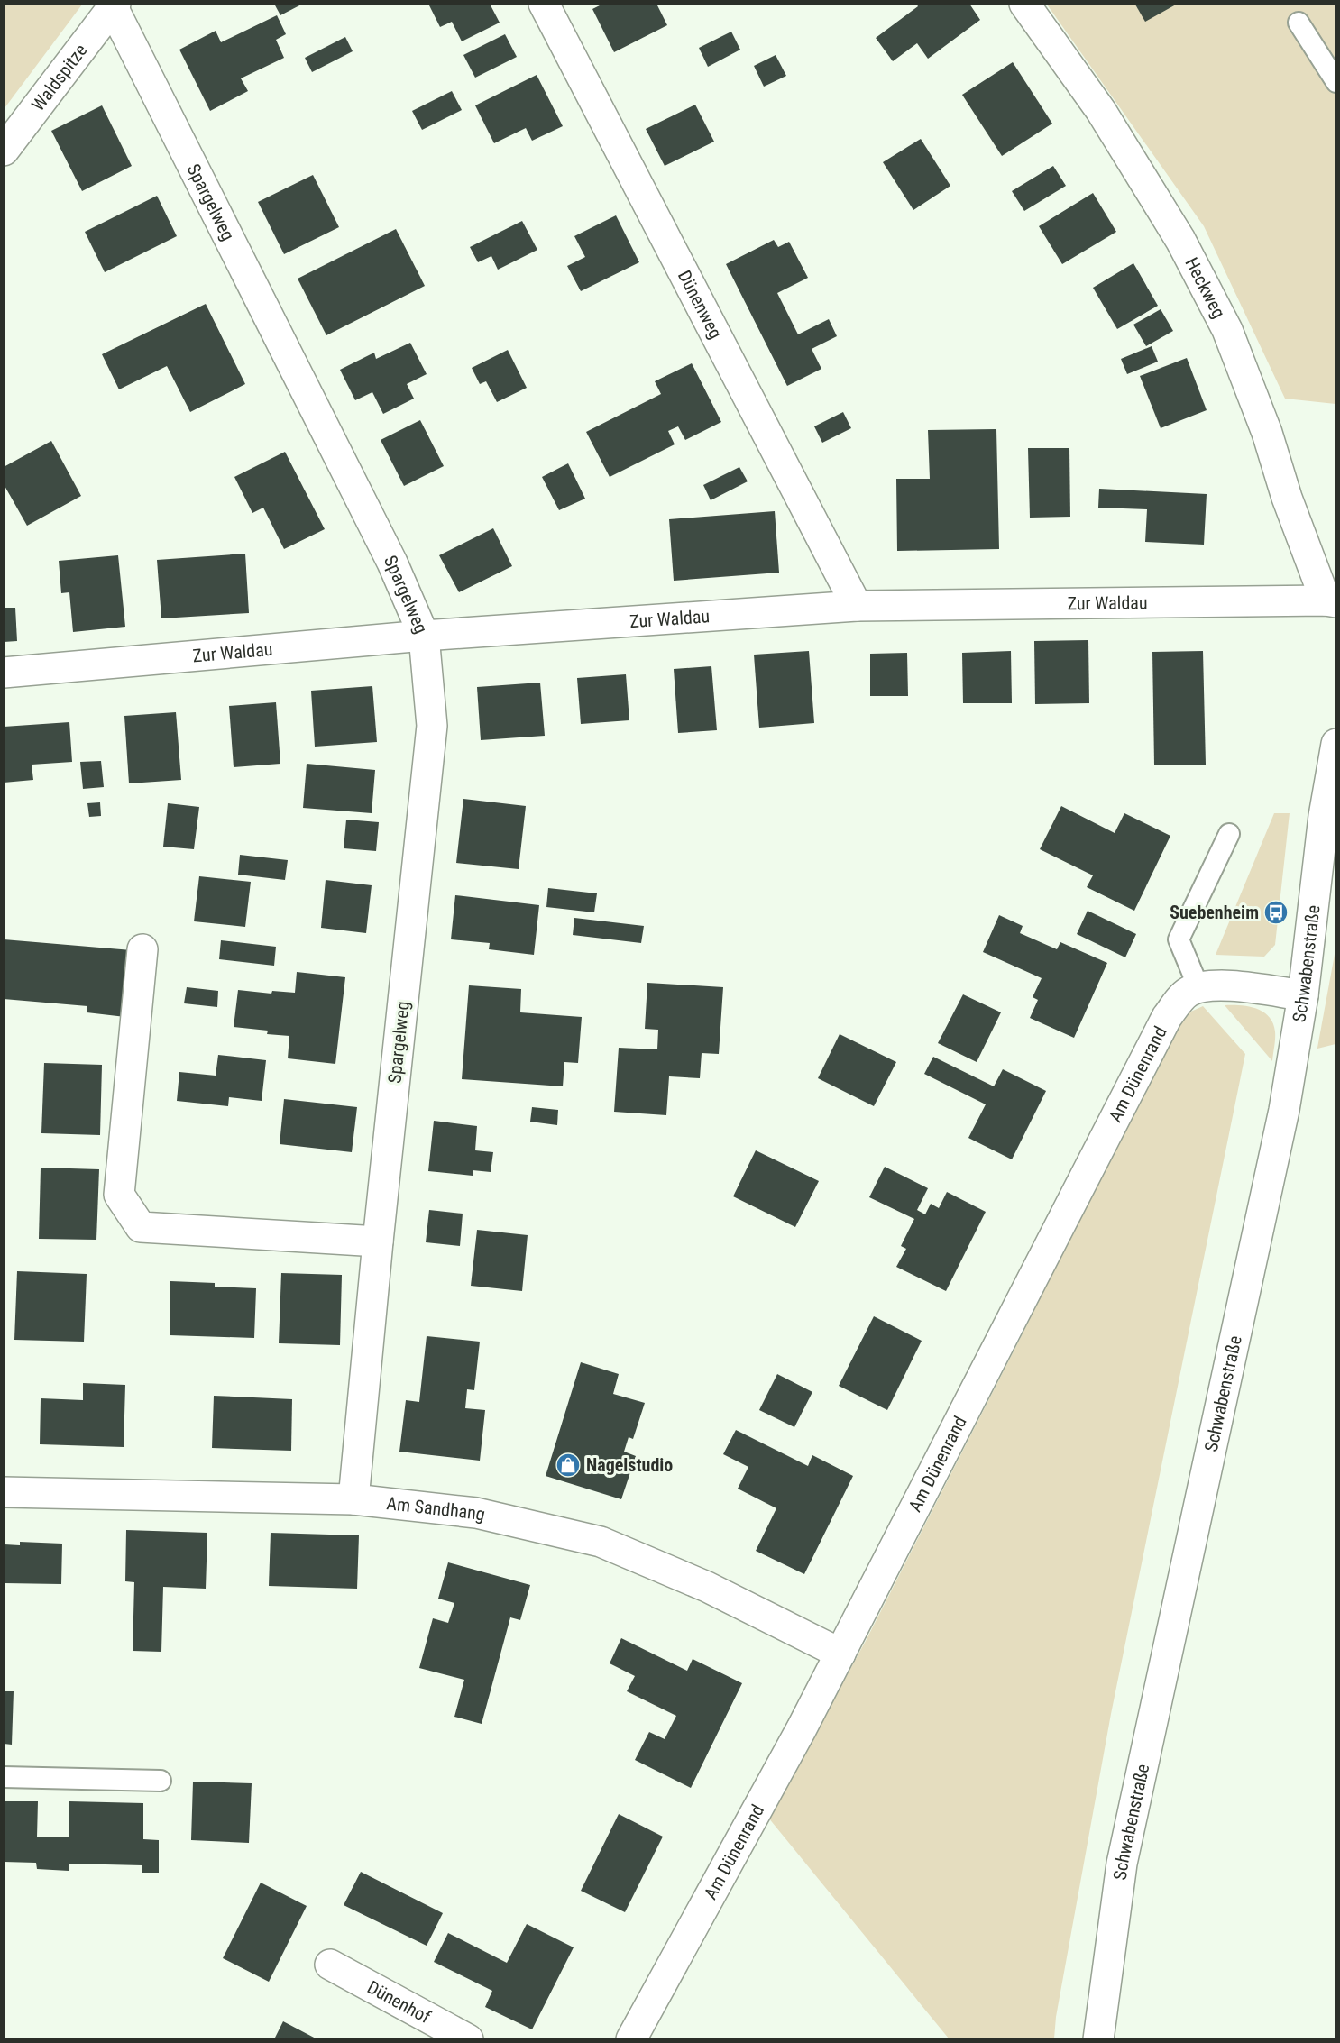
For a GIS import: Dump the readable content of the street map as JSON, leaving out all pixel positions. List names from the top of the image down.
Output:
{
  "streets": {
    "street": [
      "Waldspitze",
      "Spargelweg",
      "Heckweg",
      "Dünenweg",
      "Zur Waldau",
      "Schwabenstraße",
      "Am Dünenrand",
      "Am Sandhang",
      "Dünenhof"
    ]
  },
  "crossings": [
    ["Waldspitze", "Spargelweg"],
    ["Spargelweg", "Zur Waldau"],
    ["Spargelweg", "Am Sandhang"],
    ["Heckweg", "Zur Waldau"],
    ["Dünenweg", "Zur Waldau"],
    ["Am Dünenrand", "Am Sandhang"]
  ],
  "places": {
    "bus stop": ["Suebenheim"],
    "shop": ["Nagelstudio"]
  }
}
